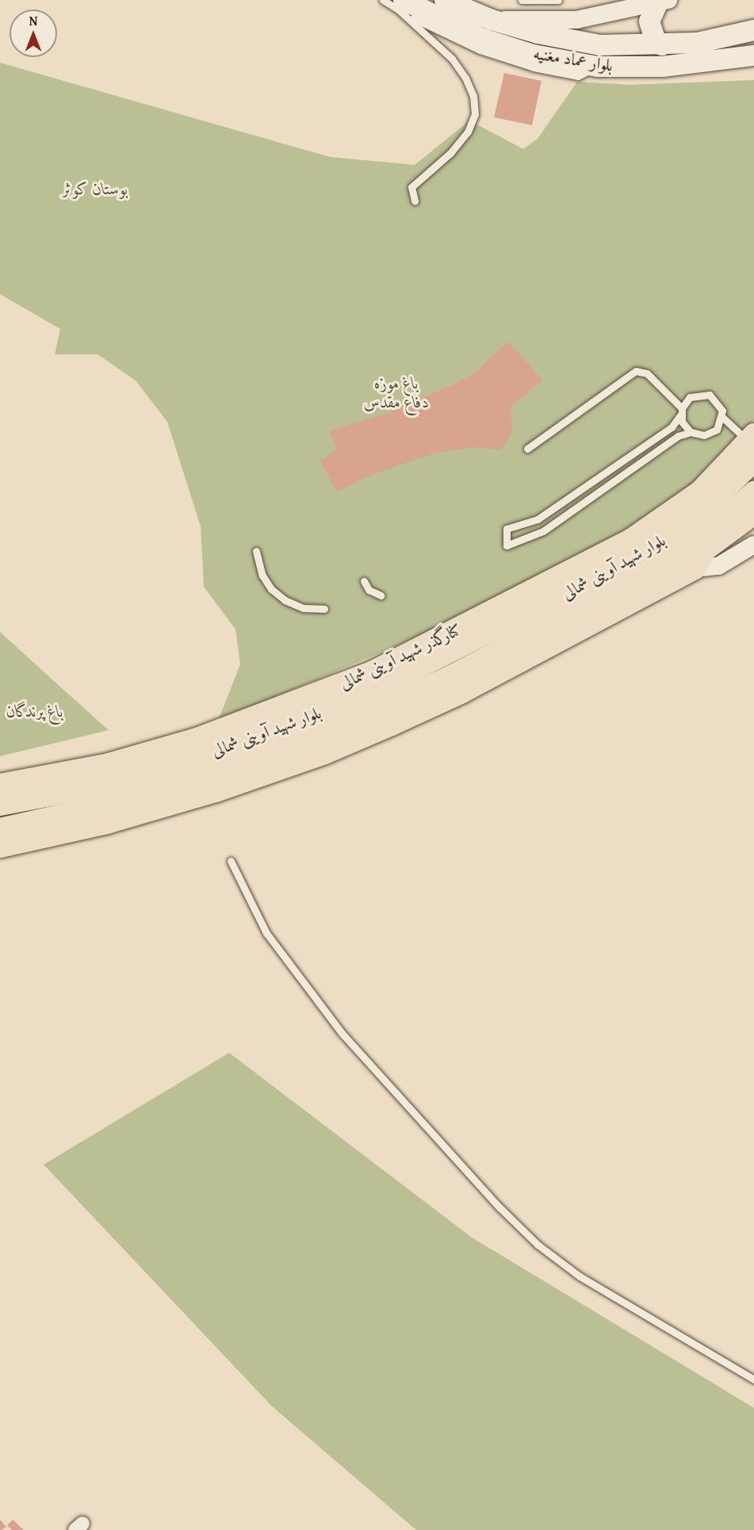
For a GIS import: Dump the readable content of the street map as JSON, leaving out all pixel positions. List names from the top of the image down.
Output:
{
  "streets": {
    "main road": ["بلوار عماد مغنیه", "بلوار شهید آوینی شمالی", "کنارگذر شهید آوینی شمالی"]
  },
  "crossings": [
    ["بلوار شهید آوینی شمالی", "کنارگذر شهید آوینی شمالی"]
  ],
  "parks": ["بوستان کوثر", "باغ موزه دفاع مقدس", "باغ پرندگان"],
  "north": "top"
}
